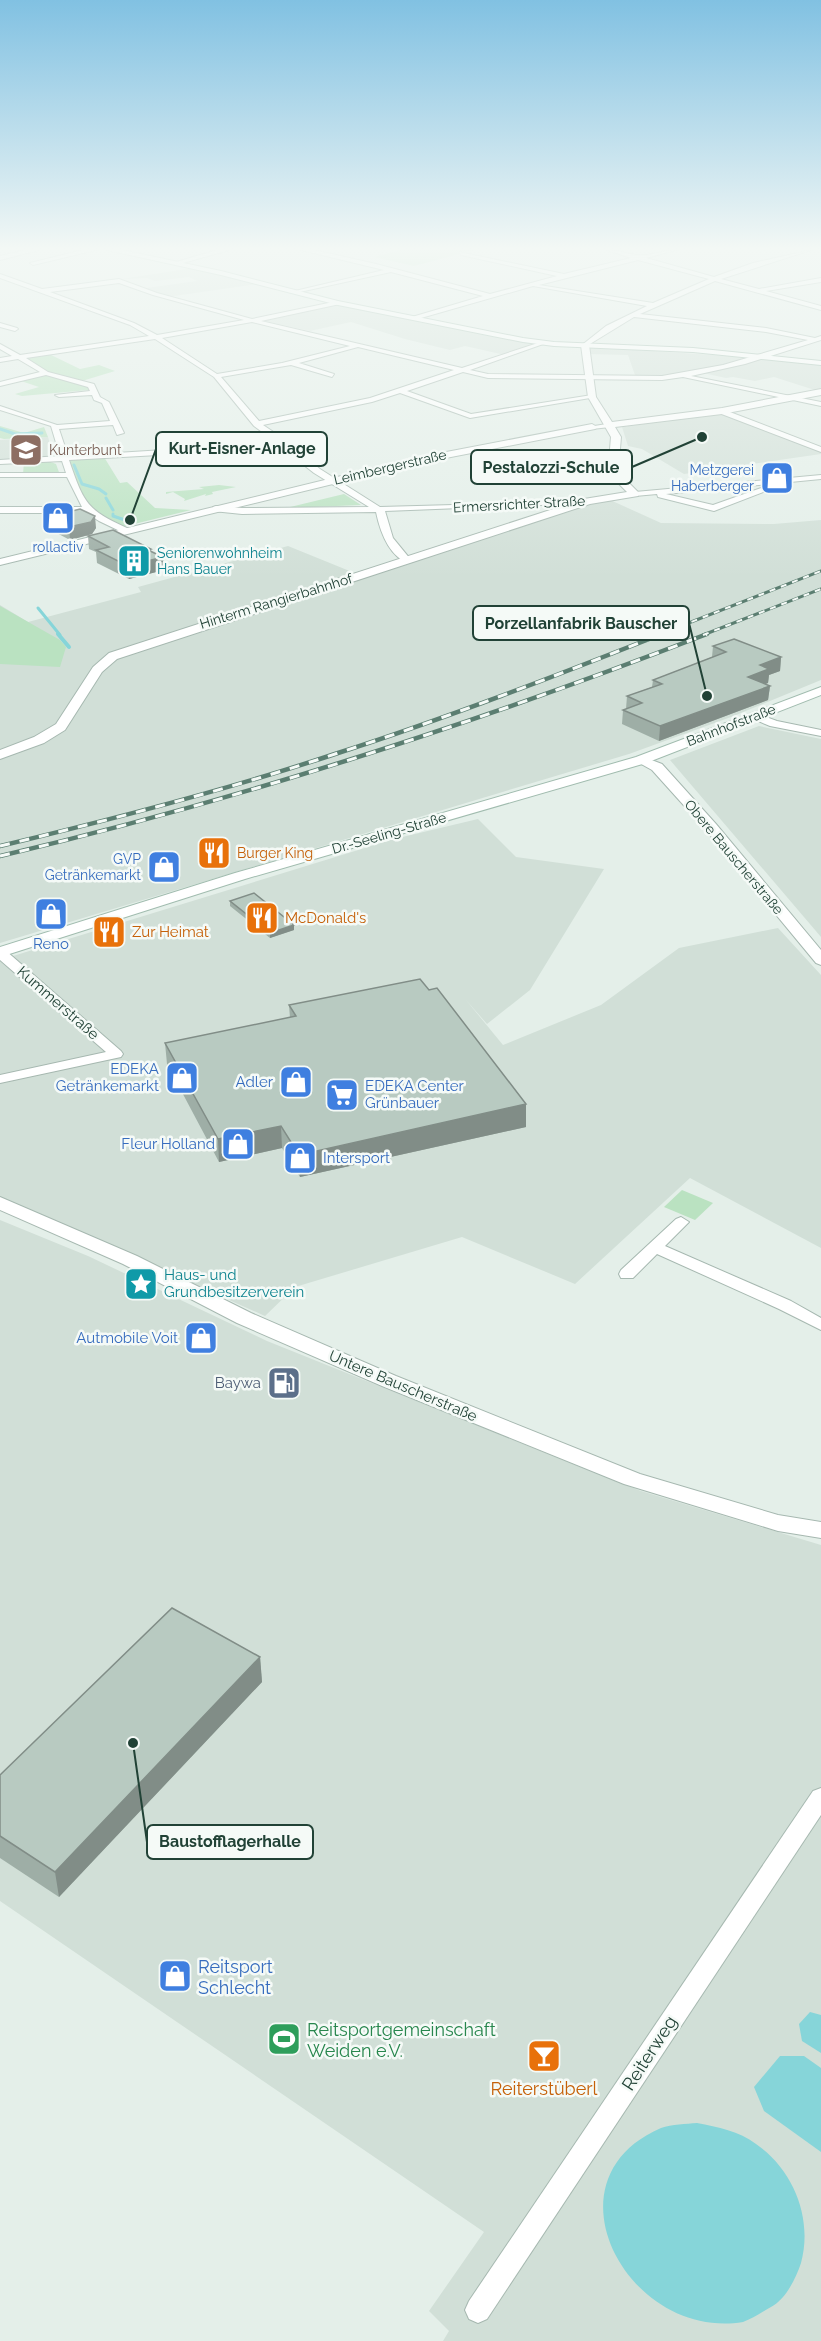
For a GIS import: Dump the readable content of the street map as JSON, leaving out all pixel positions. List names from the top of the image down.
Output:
{
  "streets": {
    "street": [
      "Leimbergerstraße",
      "Ermersrichter Straße",
      "Hinterm Rangierbahnhof",
      "Bahnhofstraße",
      "Dr.-Seeling-Straße",
      "Obere Bauscherstraße",
      "Kummerstraße",
      "Untere Bauscherstraße",
      "Reiterweg"
    ]
  },
  "crossings": [
    ["Leimbergerstraße", "Ermersrichter Straße"],
    ["Ermersrichter Straße", "Hinterm Rangierbahnhof"],
    ["Bahnhofstraße", "Dr.-Seeling-Straße"],
    ["Bahnhofstraße", "Obere Bauscherstraße"],
    ["Dr.-Seeling-Straße", "Obere Bauscherstraße"],
    ["Dr.-Seeling-Straße", "Kummerstraße"]
  ],
  "places": {
    "other": [
      "Pestalozzi-Schule",
      "Kurt-Eisner-Anlage",
      "Porzellanfabrik Bauscher",
      "Baustofflagerhalle"
    ],
    "school or university": ["Kunterbunt"],
    "shop": [
      "Metzgerei Haberberger",
      "rollactiv",
      "GVP Getränkemarkt",
      "Reno",
      "EDEKA Getränkemarkt",
      "Adler",
      "Fleur Holland",
      "Intersport",
      "Autmobile Voit",
      "Reitsport Schlecht"
    ],
    "building": ["Seniorenwohnheim Hans Bauer"],
    "restaurant": ["Burger King", "McDonald's", "Zur Heimat"],
    "supermarket": ["EDEKA Center Grünbauer"],
    "place": ["Haus- und Grundbesitzerverein"],
    "fuel station": ["Baywa"],
    "sports": ["Reitsportgemeinschaft Weiden e.V."],
    "bar": ["Reiterstüberl"]
  }
}
